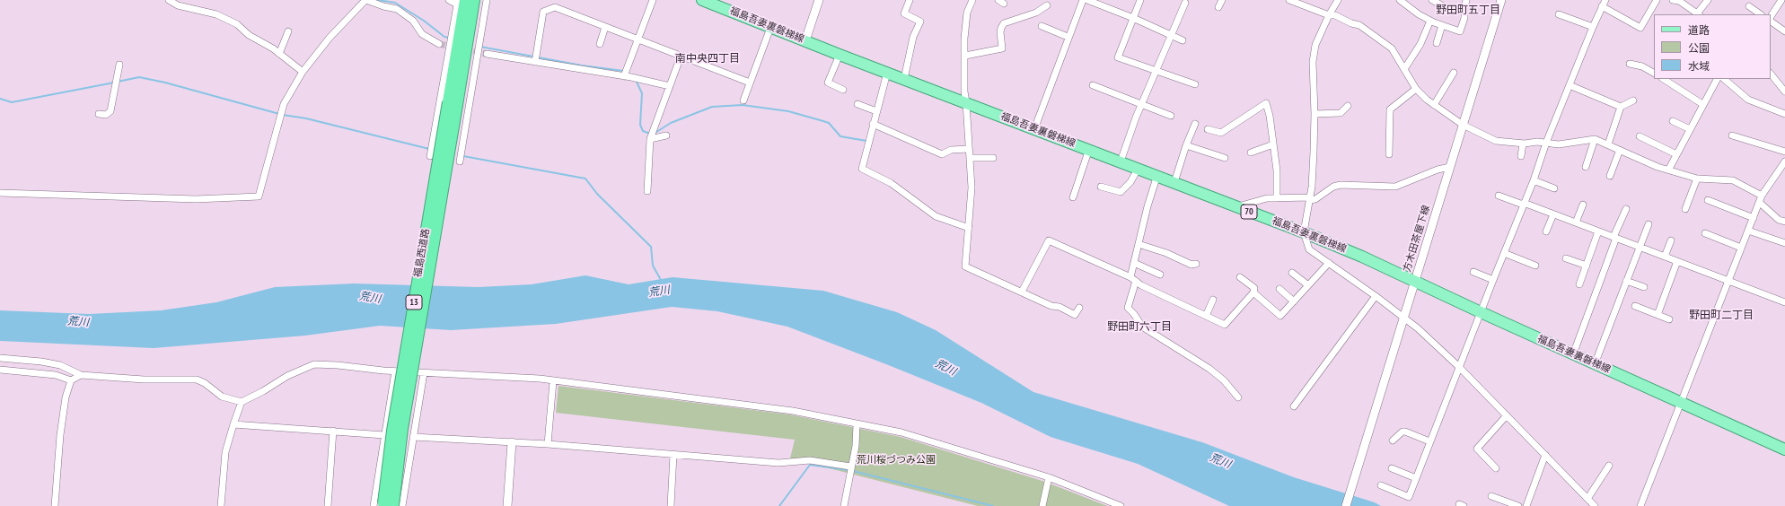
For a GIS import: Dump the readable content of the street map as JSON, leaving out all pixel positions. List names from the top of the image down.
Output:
{
  "streets": {
    "highway": ["福島西道路", "13"],
    "main road": ["福島吾妻裏磐梯線", "70"],
    "street": ["方木田茶屋下線"]
  },
  "crossings": [
    ["福島吾妻裏磐梯線", "方木田茶屋下線"]
  ],
  "districts": [
    "野田町五丁目",
    "南中央四丁目",
    "野田町二丁目",
    "野田町六丁目"
  ],
  "water": ["荒川"],
  "parks": ["荒川桜づつみ公園"],
  "legend": ["道路", "公園", "水域"]
}
